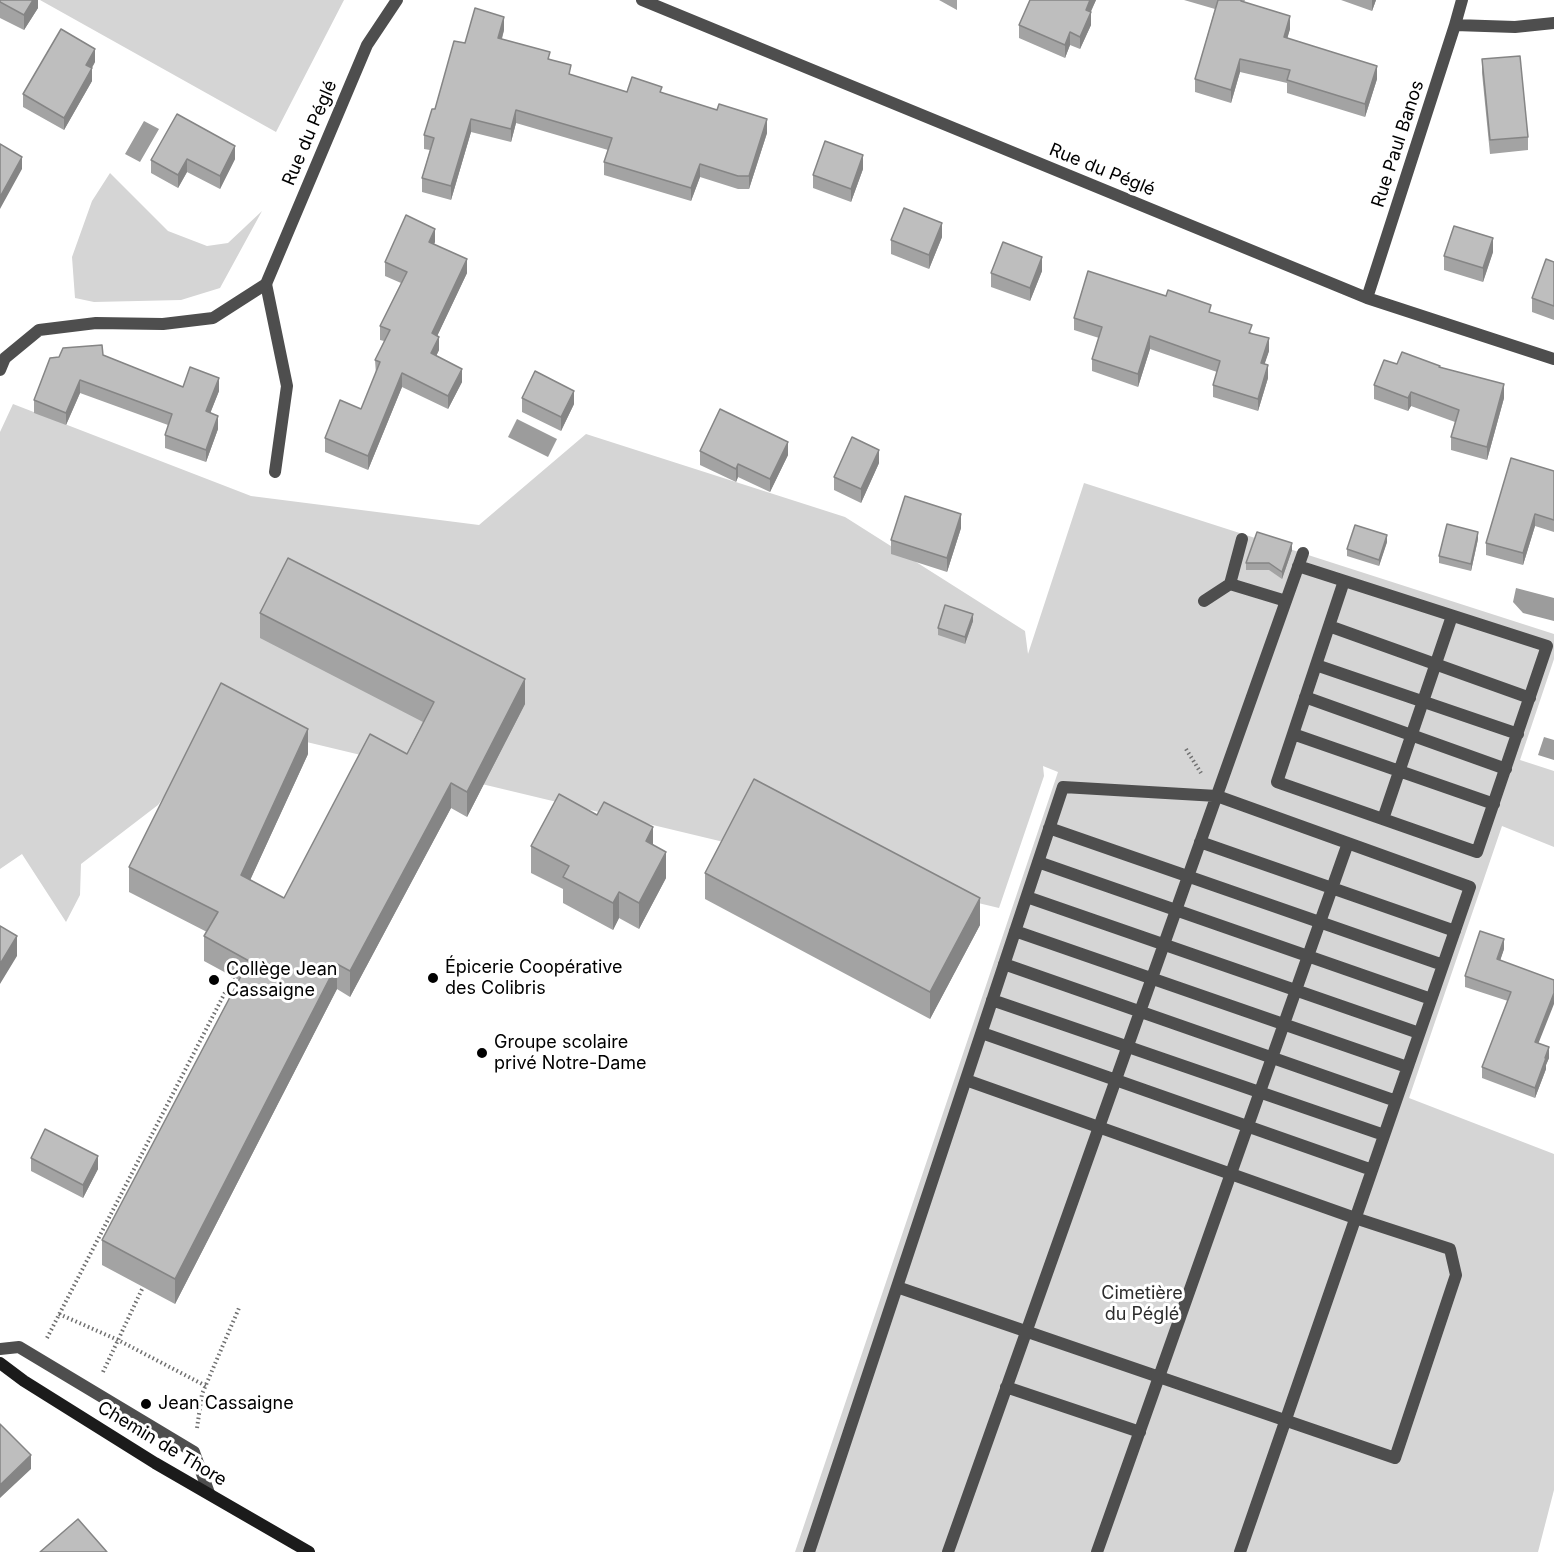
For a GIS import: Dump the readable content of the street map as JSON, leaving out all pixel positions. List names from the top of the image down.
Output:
{
  "streets": {
    "street": ["Rue du Péglé", "Rue Paul Banos", "Chemin de Thore"]
  },
  "crossings": [
    ["Rue du Péglé", "Rue Paul Banos"]
  ],
  "parks": ["Cimetière du Péglé"],
  "places": [
    "Épicerie Coopérative des Colibris",
    "Collège Jean Cassaigne",
    "Groupe scolaire privé Notre-Dame",
    "Jean Cassaigne"
  ]
}
